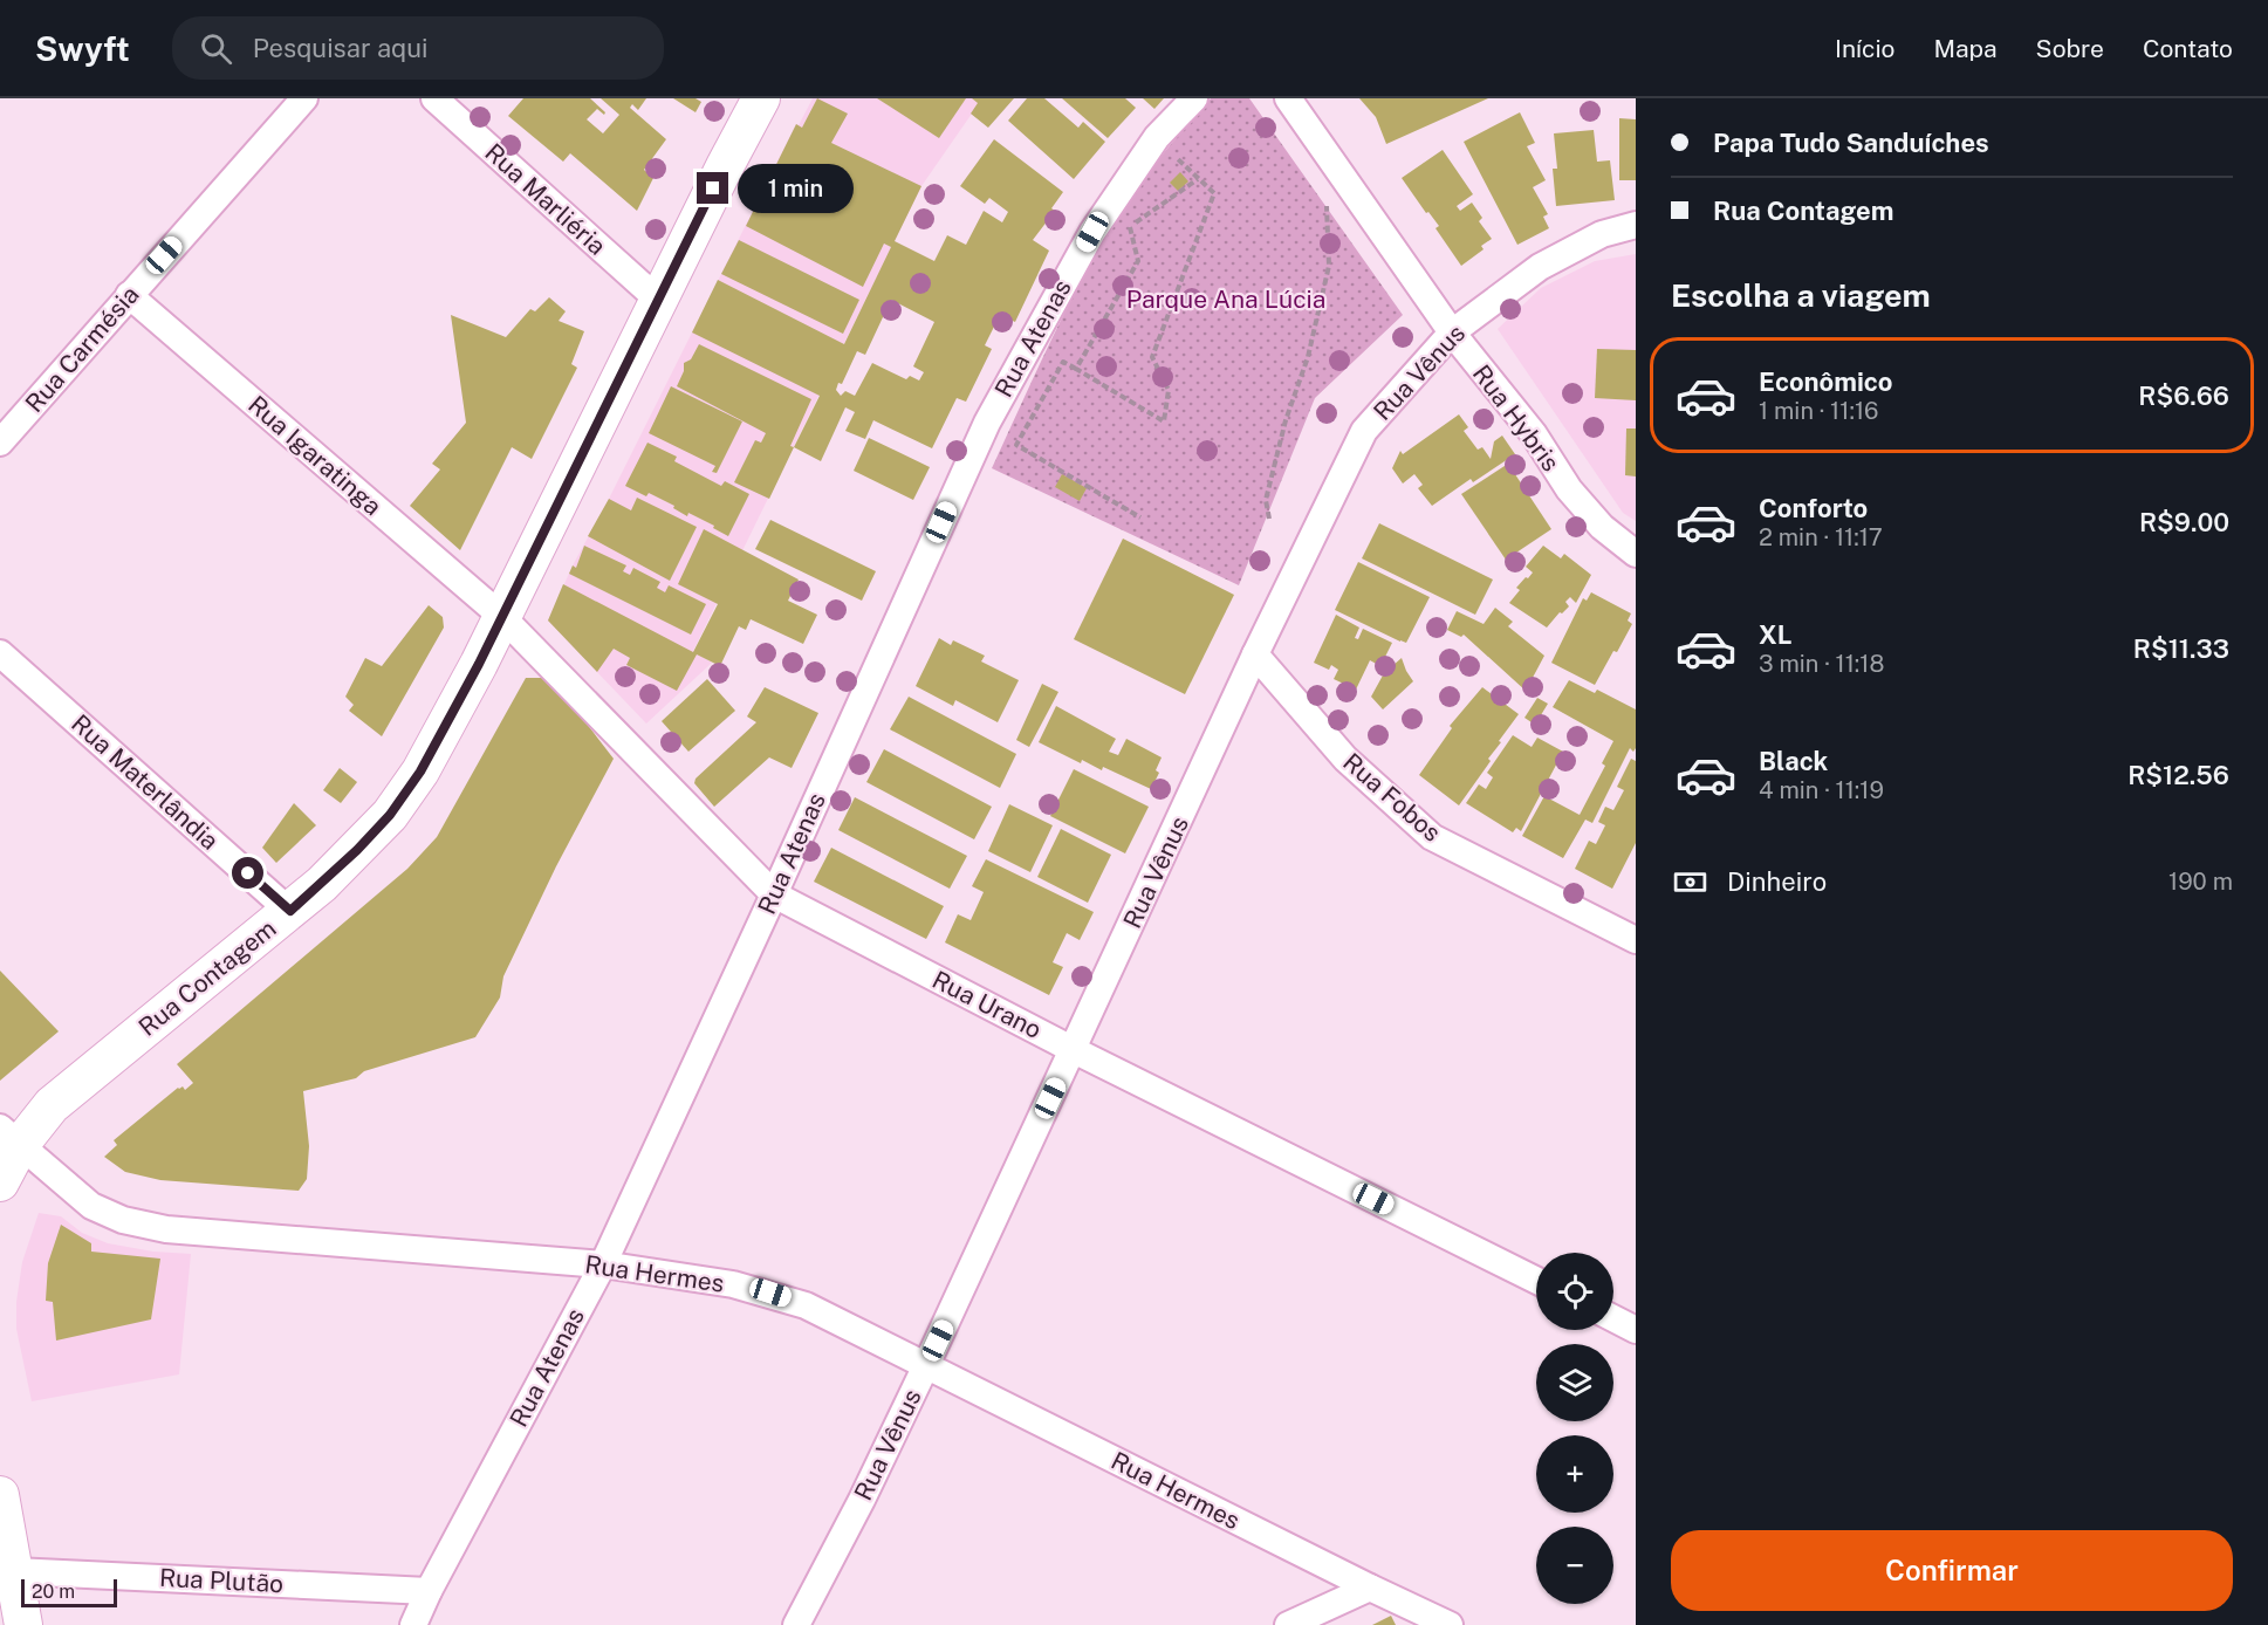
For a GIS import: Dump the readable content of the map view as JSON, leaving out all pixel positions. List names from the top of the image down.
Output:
{
  "streets": {
    "street": [
      "Rua Marliéria",
      "Rua Atenas",
      "Rua Carmésia",
      "Rua Vênus",
      "Rua Hybris",
      "Rua Igaratinga",
      "Rua Materlândia",
      "Rua Fobos",
      "Rua Contagem",
      "Rua Urano",
      "Rua Hermes",
      "Rua Plutão"
    ]
  },
  "crossings": [
    ["Rua Marliéria", "Rua Contagem"],
    ["Rua Atenas", "Rua Urano"],
    ["Rua Atenas", "Rua Hermes"],
    ["Rua Atenas", "Rua Plutão"],
    ["Rua Carmésia", "Rua Igaratinga"],
    ["Rua Vênus", "Rua Hybris"],
    ["Rua Vênus", "Rua Fobos"],
    ["Rua Vênus", "Rua Urano"],
    ["Rua Vênus", "Rua Hermes"],
    ["Rua Igaratinga", "Rua Contagem"],
    ["Rua Igaratinga", "Rua Urano"],
    ["Rua Materlândia", "Rua Contagem"],
    ["Rua Contagem", "Rua Urano"],
    ["Rua Contagem", "Rua Hermes"]
  ],
  "parks": ["Parque Ana Lúcia"],
  "scale_bar": "20 m",
  "page": {
    "header": "Swyft",
    "search": "Pesquisar aqui",
    "nav": [
      "Início",
      "Mapa",
      "Sobre",
      "Contato"
    ],
    "banner": ["Papa Tudo Sanduíches", "Rua Contagem"],
    "bubble": "1 min",
    "heading": "Escolha a viagem",
    "list": [
      {
        "name": "Econômico",
        "note": "1 min · 11:16",
        "value": "R$6.66"
      },
      {
        "name": "Conforto",
        "note": "2 min · 11:17",
        "value": "R$9.00"
      },
      {
        "name": "XL",
        "note": "3 min · 11:18",
        "value": "R$11.33"
      },
      {
        "name": "Black",
        "note": "4 min · 11:19",
        "value": "R$12.56"
      }
    ],
    "pay": ["Dinheiro", "190 m"],
    "map_buttons": ["+", "−"],
    "buttons": "Confirmar",
    "scale": "20 m"
  }
}
